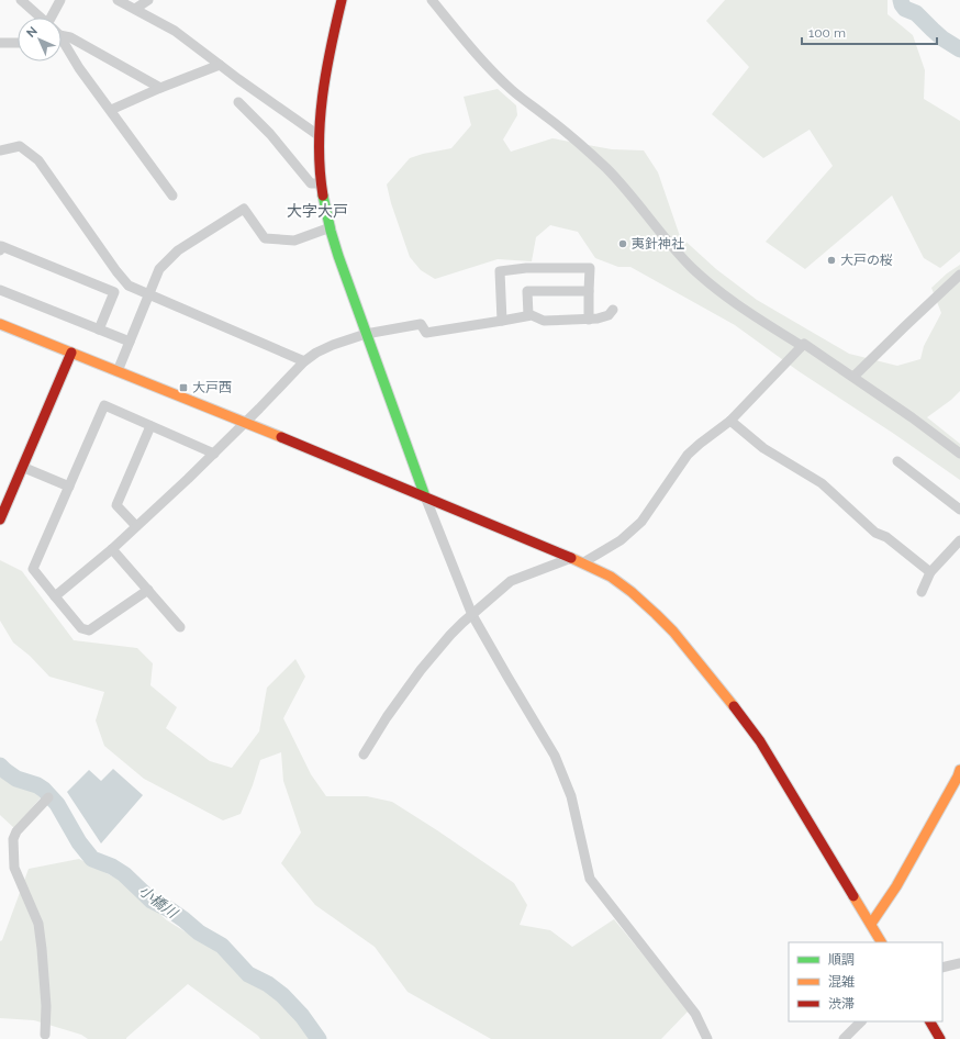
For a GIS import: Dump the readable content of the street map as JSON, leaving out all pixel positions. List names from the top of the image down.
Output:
{
  "districts": ["大字大戸"],
  "water": ["小橋川"],
  "places": {
    "other": ["夷針神社", "大戸の桜"],
    "transit": ["大戸西"]
  },
  "legend": ["順調", "混雑", "渋滞"],
  "scale_bar": "100 m",
  "north": "top left"
}
